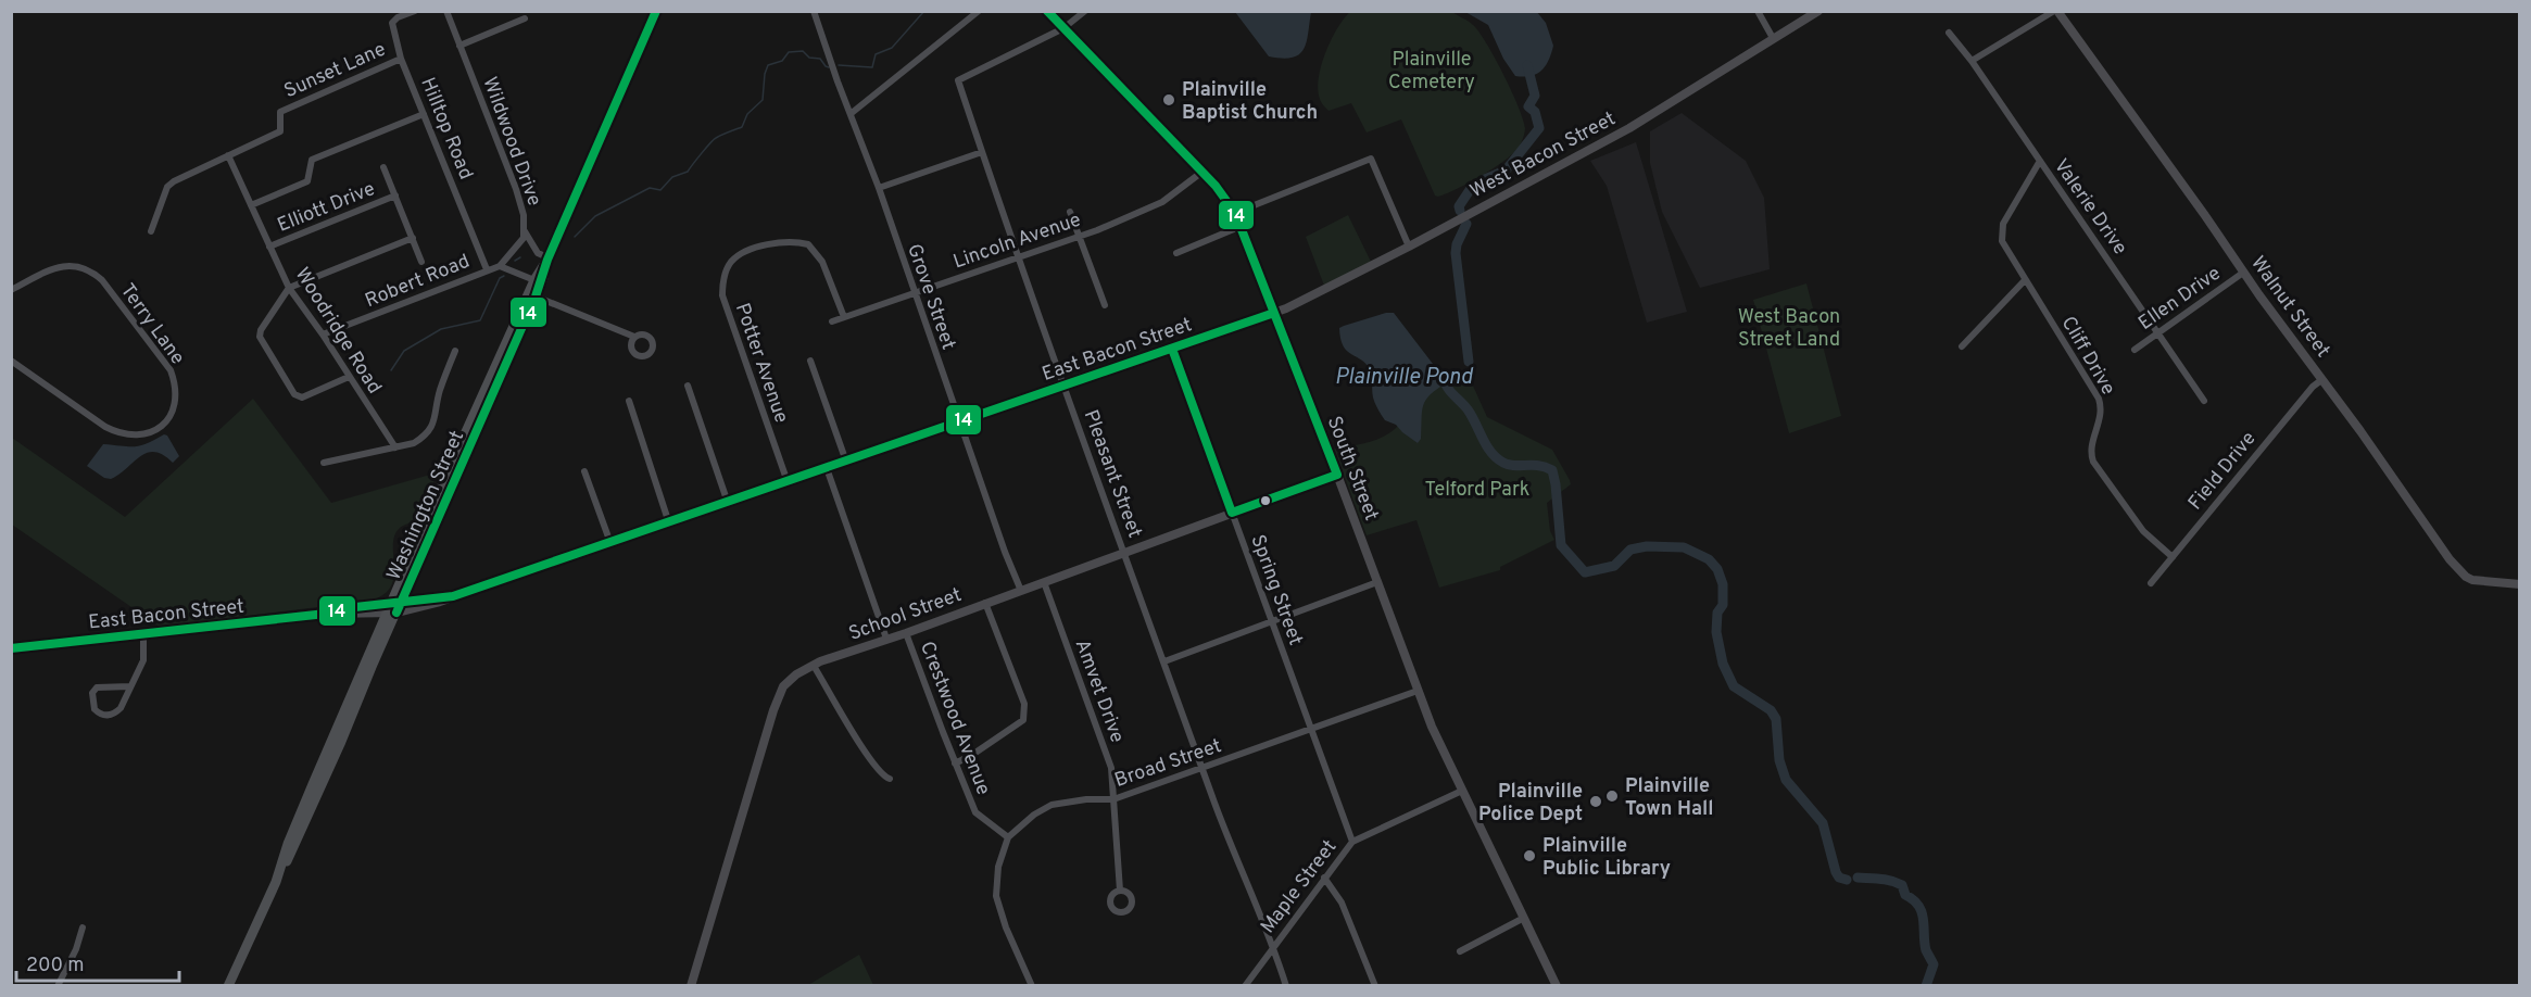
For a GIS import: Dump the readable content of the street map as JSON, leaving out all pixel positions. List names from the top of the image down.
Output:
{
  "streets": {
    "main road": [
      "West Bacon Street",
      "Walnut Street",
      "East Bacon Street",
      "South Street",
      "Washington Street",
      "School Street"
    ],
    "street": [
      "Sunset Lane",
      "Hilltop Road",
      "Wildwood Drive",
      "Elliott Drive",
      "Valerie Drive",
      "Lincoln Avenue",
      "Robert Road",
      "Grove Street",
      "Ellen Drive",
      "Terry Lane",
      "Woodridge Road",
      "Cliff Drive",
      "Potter Avenue",
      "Field Drive",
      "Pleasant Street",
      "Spring Street",
      "Amvet Drive",
      "Crestwood Avenue",
      "Broad Street",
      "Maple Street"
    ]
  },
  "crossings": [
    ["Sunset Lane", "Hilltop Road"],
    ["Sunset Lane", "Woodridge Road"],
    ["Hilltop Road", "Robert Road"],
    ["West Bacon Street", "East Bacon Street"],
    ["West Bacon Street", "South Street"],
    ["Elliott Drive", "Woodridge Road"],
    ["Valerie Drive", "Ellen Drive"],
    ["Valerie Drive", "Cliff Drive"],
    ["Lincoln Avenue", "Grove Street"],
    ["Lincoln Avenue", "Potter Avenue"],
    ["Lincoln Avenue", "South Street"],
    ["Lincoln Avenue", "Pleasant Street"],
    ["Robert Road", "Woodridge Road"],
    ["Grove Street", "East Bacon Street"],
    ["Grove Street", "School Street"],
    ["Ellen Drive", "Walnut Street"],
    ["Walnut Street", "Field Drive"],
    ["East Bacon Street", "Potter Avenue"],
    ["East Bacon Street", "South Street"],
    ["East Bacon Street", "Pleasant Street"],
    ["East Bacon Street", "Washington Street"],
    ["East Bacon Street", "Spring Street"],
    ["Cliff Drive", "Field Drive"],
    ["South Street", "Pleasant Street"],
    ["South Street", "School Street"],
    ["South Street", "Broad Street"],
    ["South Street", "Maple Street"],
    ["Pleasant Street", "School Street"],
    ["Pleasant Street", "Broad Street"],
    ["Pleasant Street", "Maple Street"],
    ["Spring Street", "School Street"],
    ["Spring Street", "Broad Street"],
    ["Spring Street", "Maple Street"],
    ["School Street", "Amvet Drive"],
    ["School Street", "Crestwood Avenue"],
    ["Amvet Drive", "Broad Street"],
    ["Crestwood Avenue", "Broad Street"]
  ],
  "water": ["Plainville Pond"],
  "parks": ["Plainville Cemetery", "West Bacon Street Land", "Telford Park"],
  "places": [
    "Plainville Baptist Church",
    "Plainville Town Hall",
    "Plainville Police Dept",
    "Plainville Public Library"
  ],
  "lines": ["transit line 14"],
  "scale_bar": "200 m"
}
